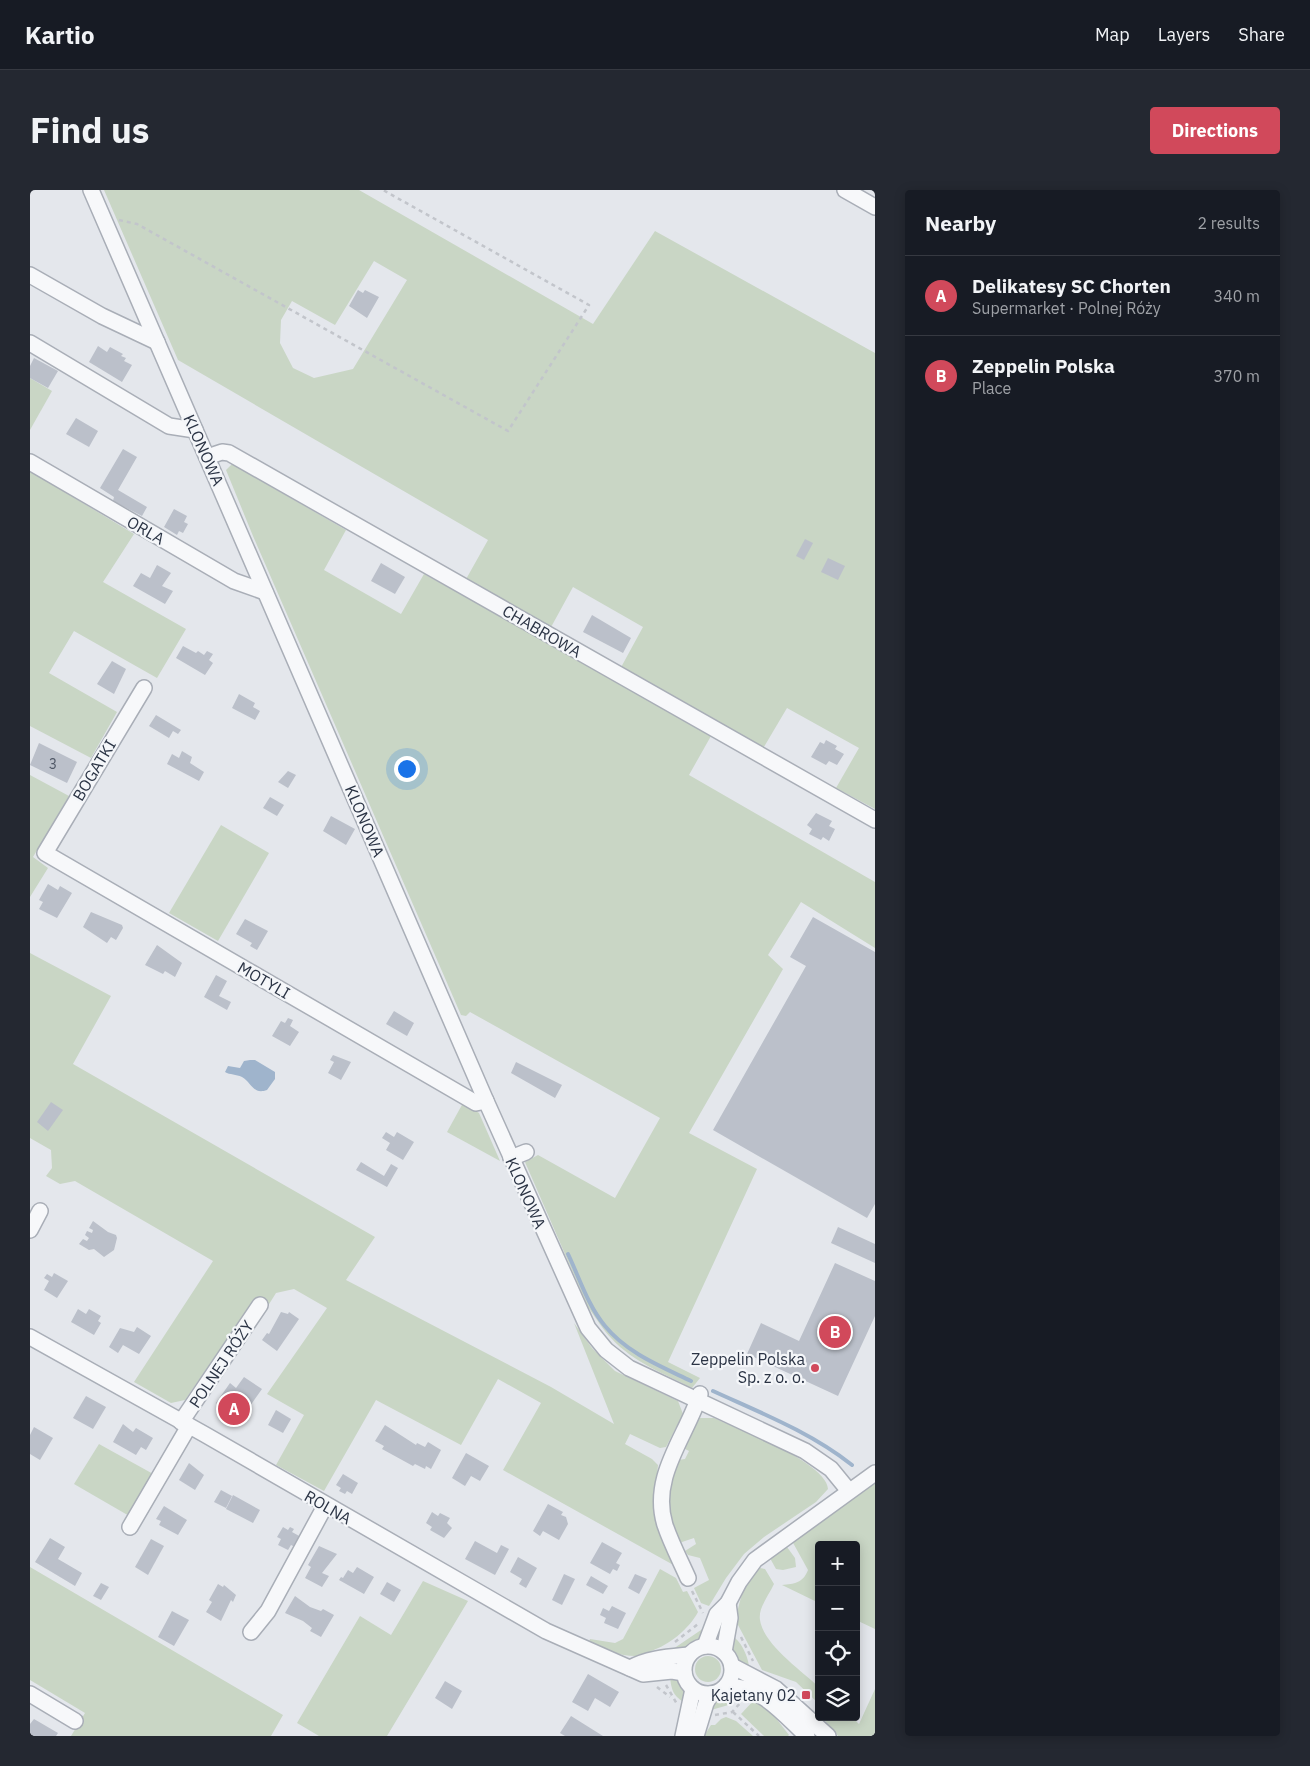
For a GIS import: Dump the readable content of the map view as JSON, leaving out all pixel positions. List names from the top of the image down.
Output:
{
  "streets": {
    "street": [
      "KLONOWA",
      "ORLA",
      "CHABROWA",
      "BOGATKI",
      "MOTYLI",
      "POLNEJ RÓŻY",
      "ROLNA"
    ]
  },
  "crossings": [
    ["KLONOWA", "ORLA"],
    ["KLONOWA", "CHABROWA"],
    ["KLONOWA", "MOTYLI"],
    ["BOGATKI", "MOTYLI"],
    ["POLNEJ RÓŻY", "ROLNA"]
  ],
  "places": {
    "other": ["Zeppelin Polska Sp. z o. o."],
    "transit": ["Kajetany 02"]
  },
  "house_numbers": ["3"],
  "page": {
    "header": "Kartio",
    "nav": ["Map", "Layers", "Share"],
    "title": "Find us",
    "buttons": "Directions",
    "heading": ["Nearby", "2 results"],
    "list": [
      {
        "mark": "A",
        "name": "Delikatesy SC Chorten",
        "note": "Supermarket · Polnej Róży",
        "value": "340 m"
      },
      {
        "mark": "B",
        "name": "Zeppelin Polska",
        "note": "Place",
        "value": "370 m"
      }
    ],
    "pins": ["B", "A"],
    "map_buttons": ["+", "−"]
  }
}
